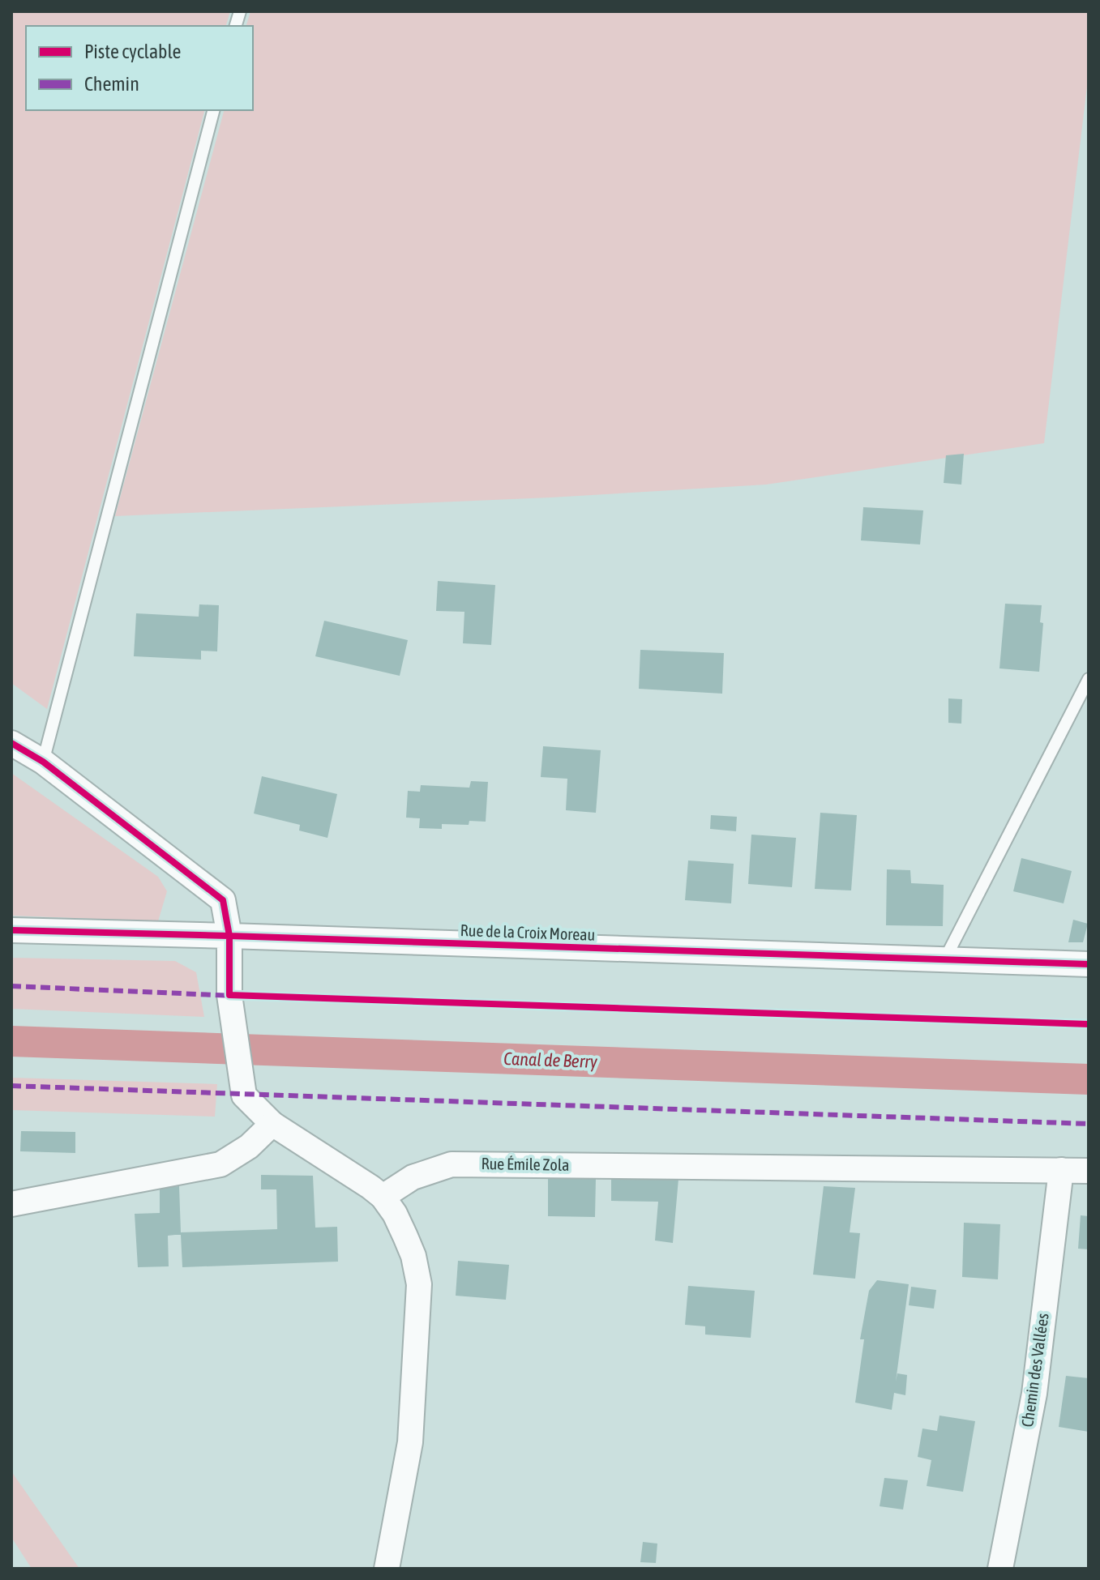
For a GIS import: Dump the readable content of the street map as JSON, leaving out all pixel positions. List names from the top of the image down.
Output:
{
  "streets": {
    "street": ["Rue de la Croix Moreau", "Rue Émile Zola", "Chemin des Vallées"]
  },
  "crossings": [
    ["Rue Émile Zola", "Chemin des Vallées"]
  ],
  "water": ["Canal de Berry"],
  "legend": ["Piste cyclable", "Chemin"]
}
